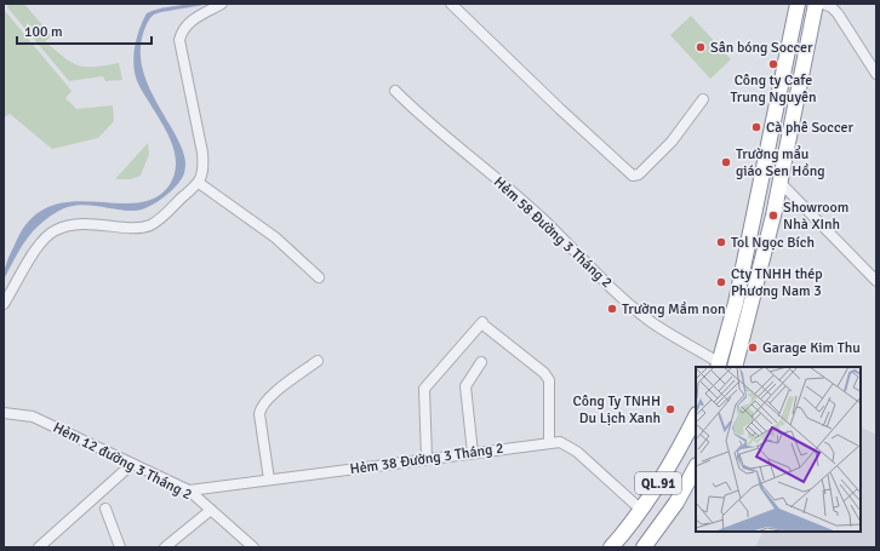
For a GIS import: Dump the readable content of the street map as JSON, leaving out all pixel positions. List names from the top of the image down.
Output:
{
  "streets": {
    "highway": ["QL.91"],
    "street": ["Hẻm 58 Đường 3 Tháng 2", "Hẻm 38 Đường 3 Tháng 2", "Hẻm 12 đường 3 Tháng 2"]
  },
  "crossings": [
    ["Hẻm 38 Đường 3 Tháng 2", "Hẻm 12 đường 3 Tháng 2"],
    ["Hẻm 38 Đường 3 Tháng 2", "QL.91"]
  ],
  "places": [
    "Sân bóng Soccer",
    "Công ty Cafe Trung Nguyên",
    "Cà phê Soccer",
    "Trường mẩu giáo Sen Hồng",
    "Showroom Nhà XInh",
    "Tol Ngọc Bích",
    "Cty TNHH thép Phương Nam 3",
    "Trường Mầm non",
    "Garage Kim Thu",
    "Công Ty TNHH Du Lịch Xanh"
  ],
  "scale_bar": "100 m"
}
